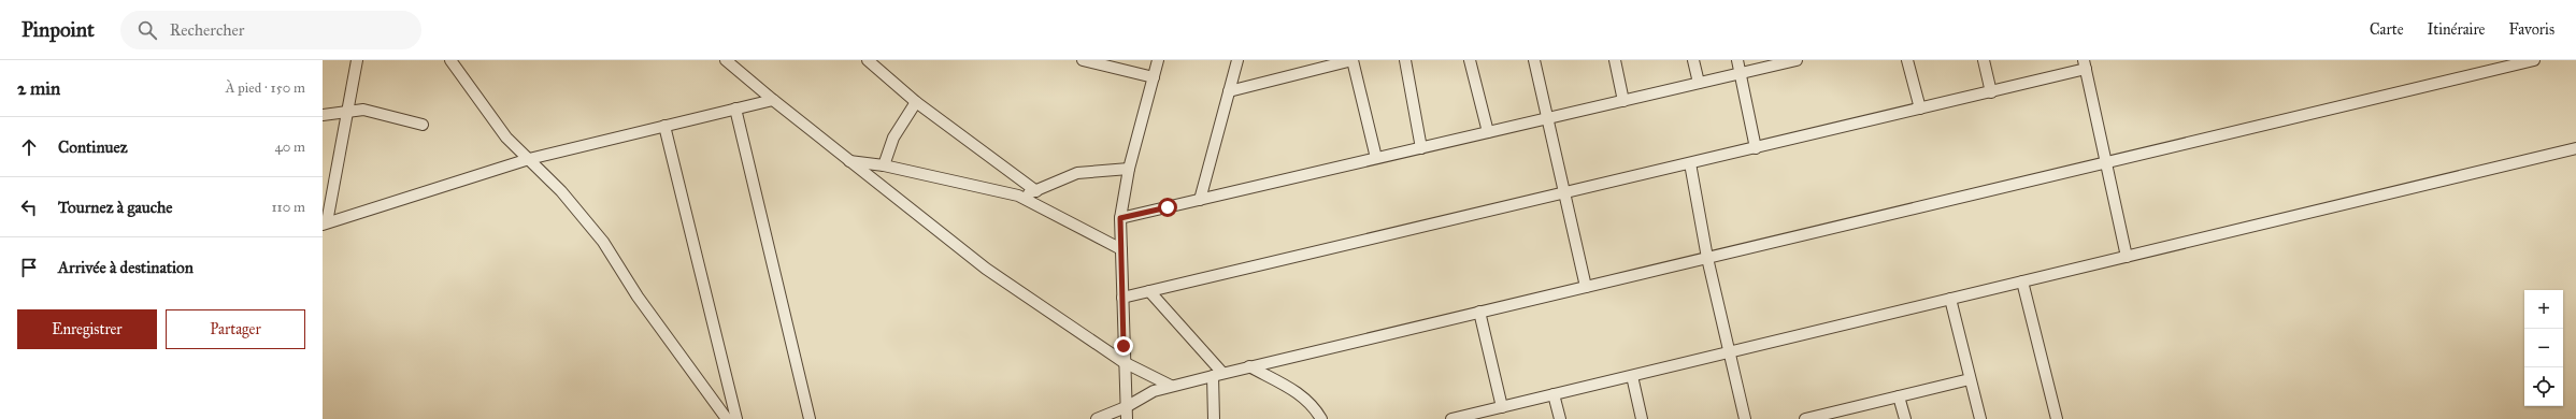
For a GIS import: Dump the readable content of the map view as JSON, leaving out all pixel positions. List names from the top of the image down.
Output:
{
  "page": {
    "header": "Pinpoint",
    "search": "Rechercher",
    "nav": ["Carte", "Itinéraire", "Favoris"],
    "heading": ["2 min", "À pied · 150 m"],
    "list": [
      ["Continuez", "40 m"],
      ["Tournez à gauche", "110 m"],
      "Arrivée à destination"
    ],
    "map_buttons": ["+", "−"],
    "buttons": ["Enregistrer", "Partager"]
  }
}
